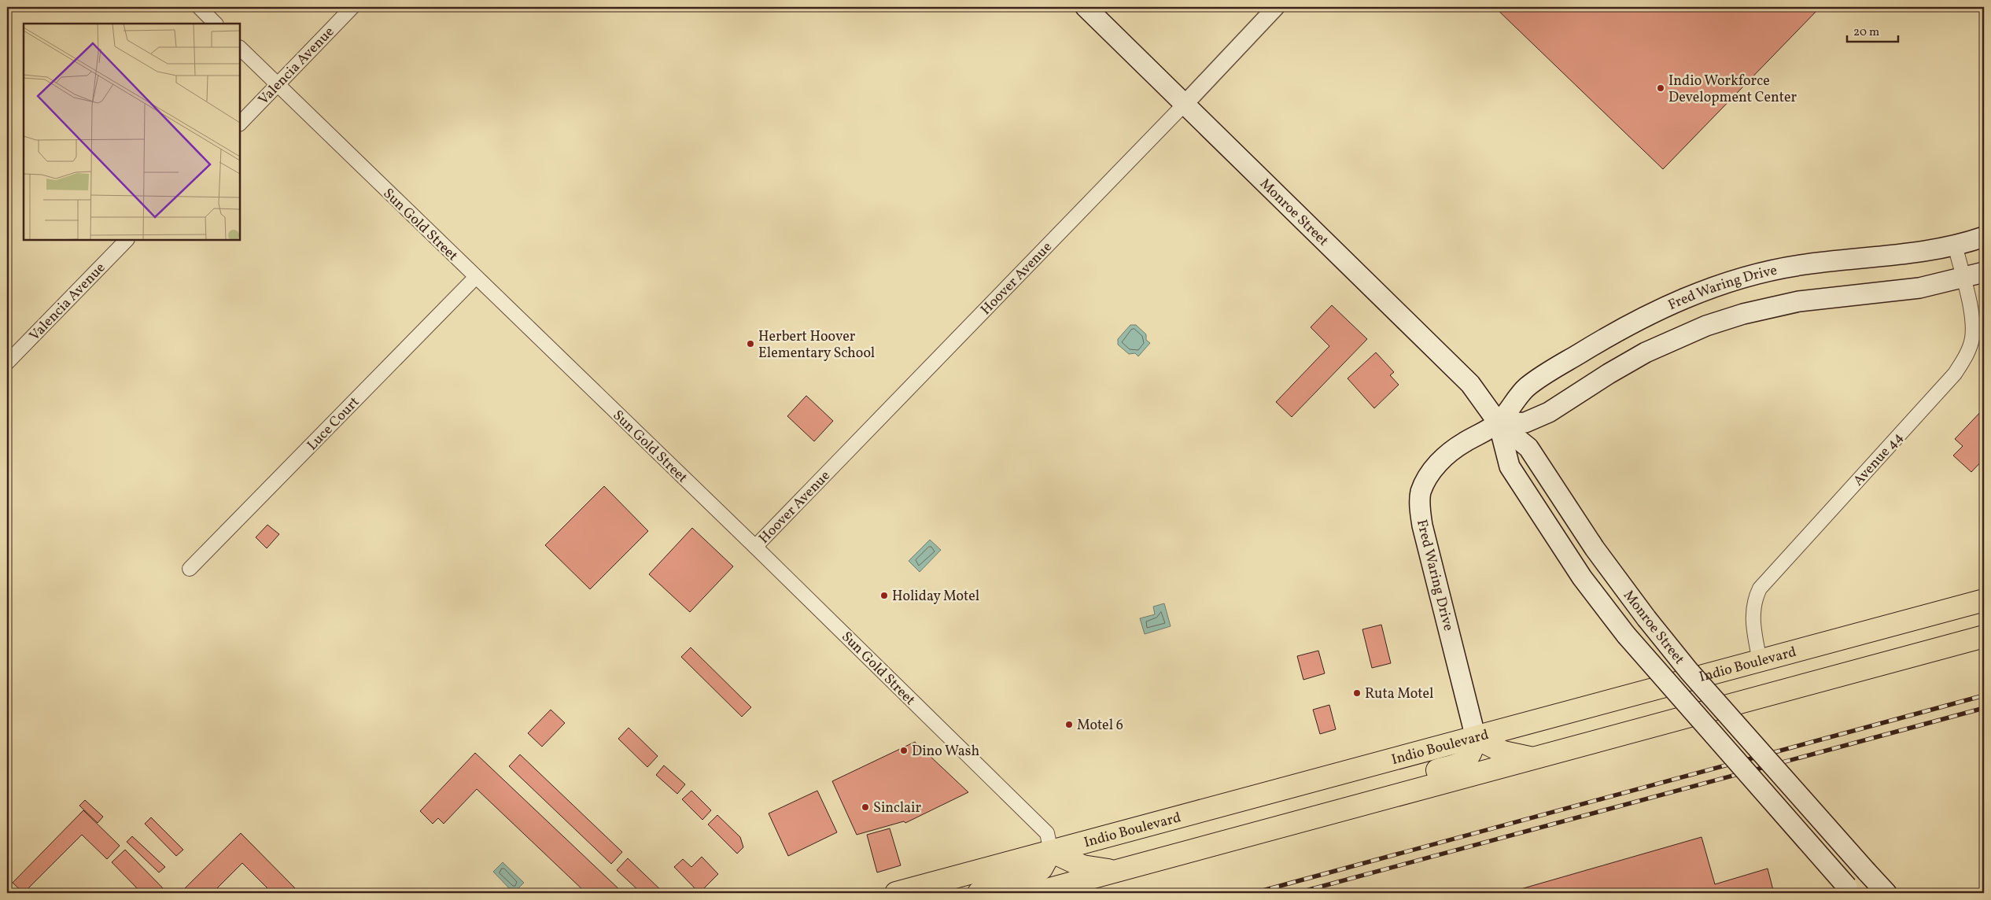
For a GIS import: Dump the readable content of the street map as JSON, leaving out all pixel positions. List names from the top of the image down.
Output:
{
  "streets": {
    "main road": ["Monroe Street", "Fred Waring Drive", "Indio Boulevard"],
    "street": [
      "Valencia Avenue",
      "Sun Gold Street",
      "Hoover Avenue",
      "Luce Court",
      "Avenue 44"
    ]
  },
  "crossings": [
    ["Valencia Avenue", "Sun Gold Street"],
    ["Monroe Street", "Hoover Avenue"],
    ["Monroe Street", "Fred Waring Drive"],
    ["Sun Gold Street", "Hoover Avenue"],
    ["Sun Gold Street", "Luce Court"],
    ["Sun Gold Street", "Indio Boulevard"],
    ["Fred Waring Drive", "Avenue 44"],
    ["Fred Waring Drive", "Indio Boulevard"],
    ["Avenue 44", "Indio Boulevard"]
  ],
  "places": [
    "Indio Workforce Development Center",
    "Herbert Hoover Elementary School",
    "Holiday Motel",
    "Ruta Motel",
    "Motel 6",
    "Dino Wash",
    "Sinclair"
  ],
  "scale_bar": "20 m"
}
